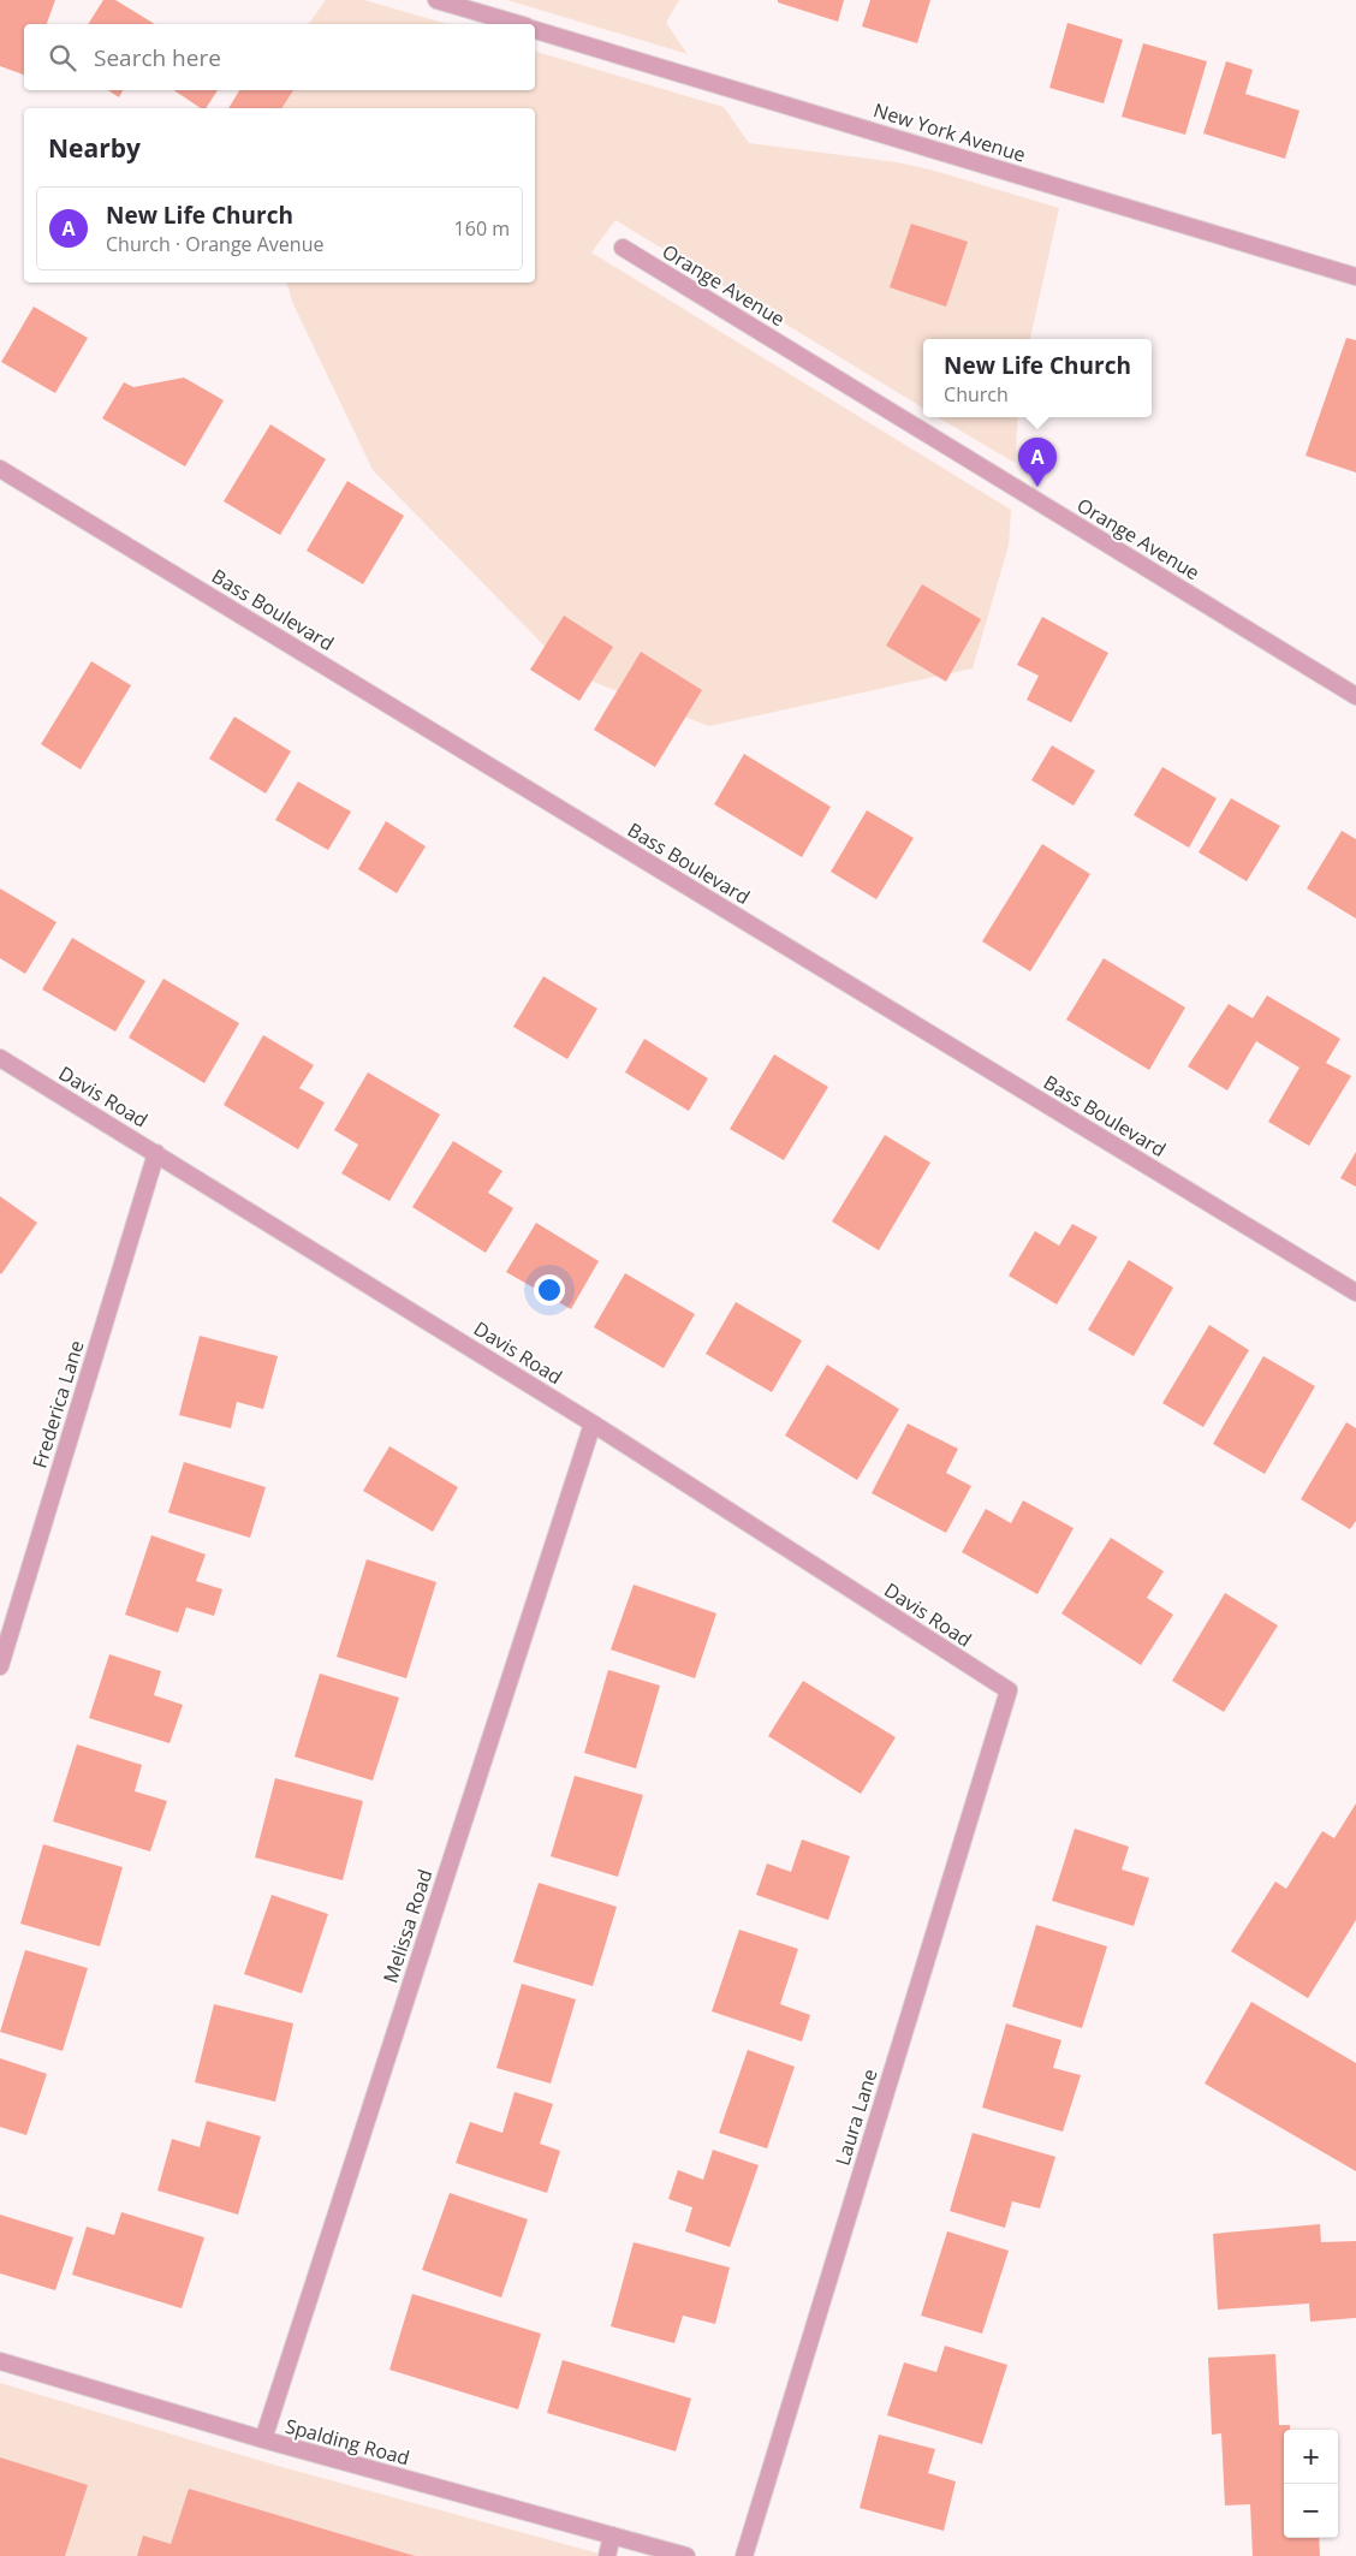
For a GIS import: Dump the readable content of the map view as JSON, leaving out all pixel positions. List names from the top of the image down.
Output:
{
  "streets": {
    "street": [
      "New York Avenue",
      "Orange Avenue",
      "Bass Boulevard",
      "Davis Road",
      "Frederica Lane",
      "Melissa Road",
      "Laura Lane",
      "Spalding Road"
    ]
  },
  "crossings": [
    ["Davis Road", "Frederica Lane"],
    ["Davis Road", "Melissa Road"],
    ["Davis Road", "Laura Lane"],
    ["Melissa Road", "Spalding Road"]
  ],
  "page": {
    "search": "Search here",
    "heading": "Nearby",
    "list": [
      {
        "mark": "A",
        "name": "New Life Church",
        "note": "Church · Orange Avenue",
        "value": "160 m"
      }
    ],
    "popup": ["New Life Church", "Church"],
    "pins": "A",
    "map_buttons": ["+", "−"]
  }
}
